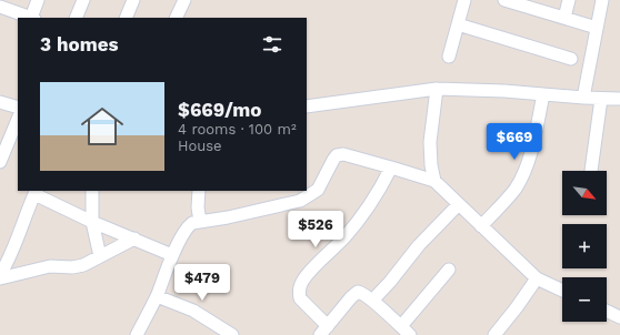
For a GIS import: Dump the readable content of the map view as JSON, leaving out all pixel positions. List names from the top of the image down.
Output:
{
  "north": "bottom right",
  "page": {
    "heading": "3 homes",
    "list": [
      {
        "name": "$669/mo",
        "note": "4 rooms · 100 m² · House"
      }
    ],
    "price": ["$669", "$526", "$479"],
    "map_buttons": ["+", "−"]
  }
}
